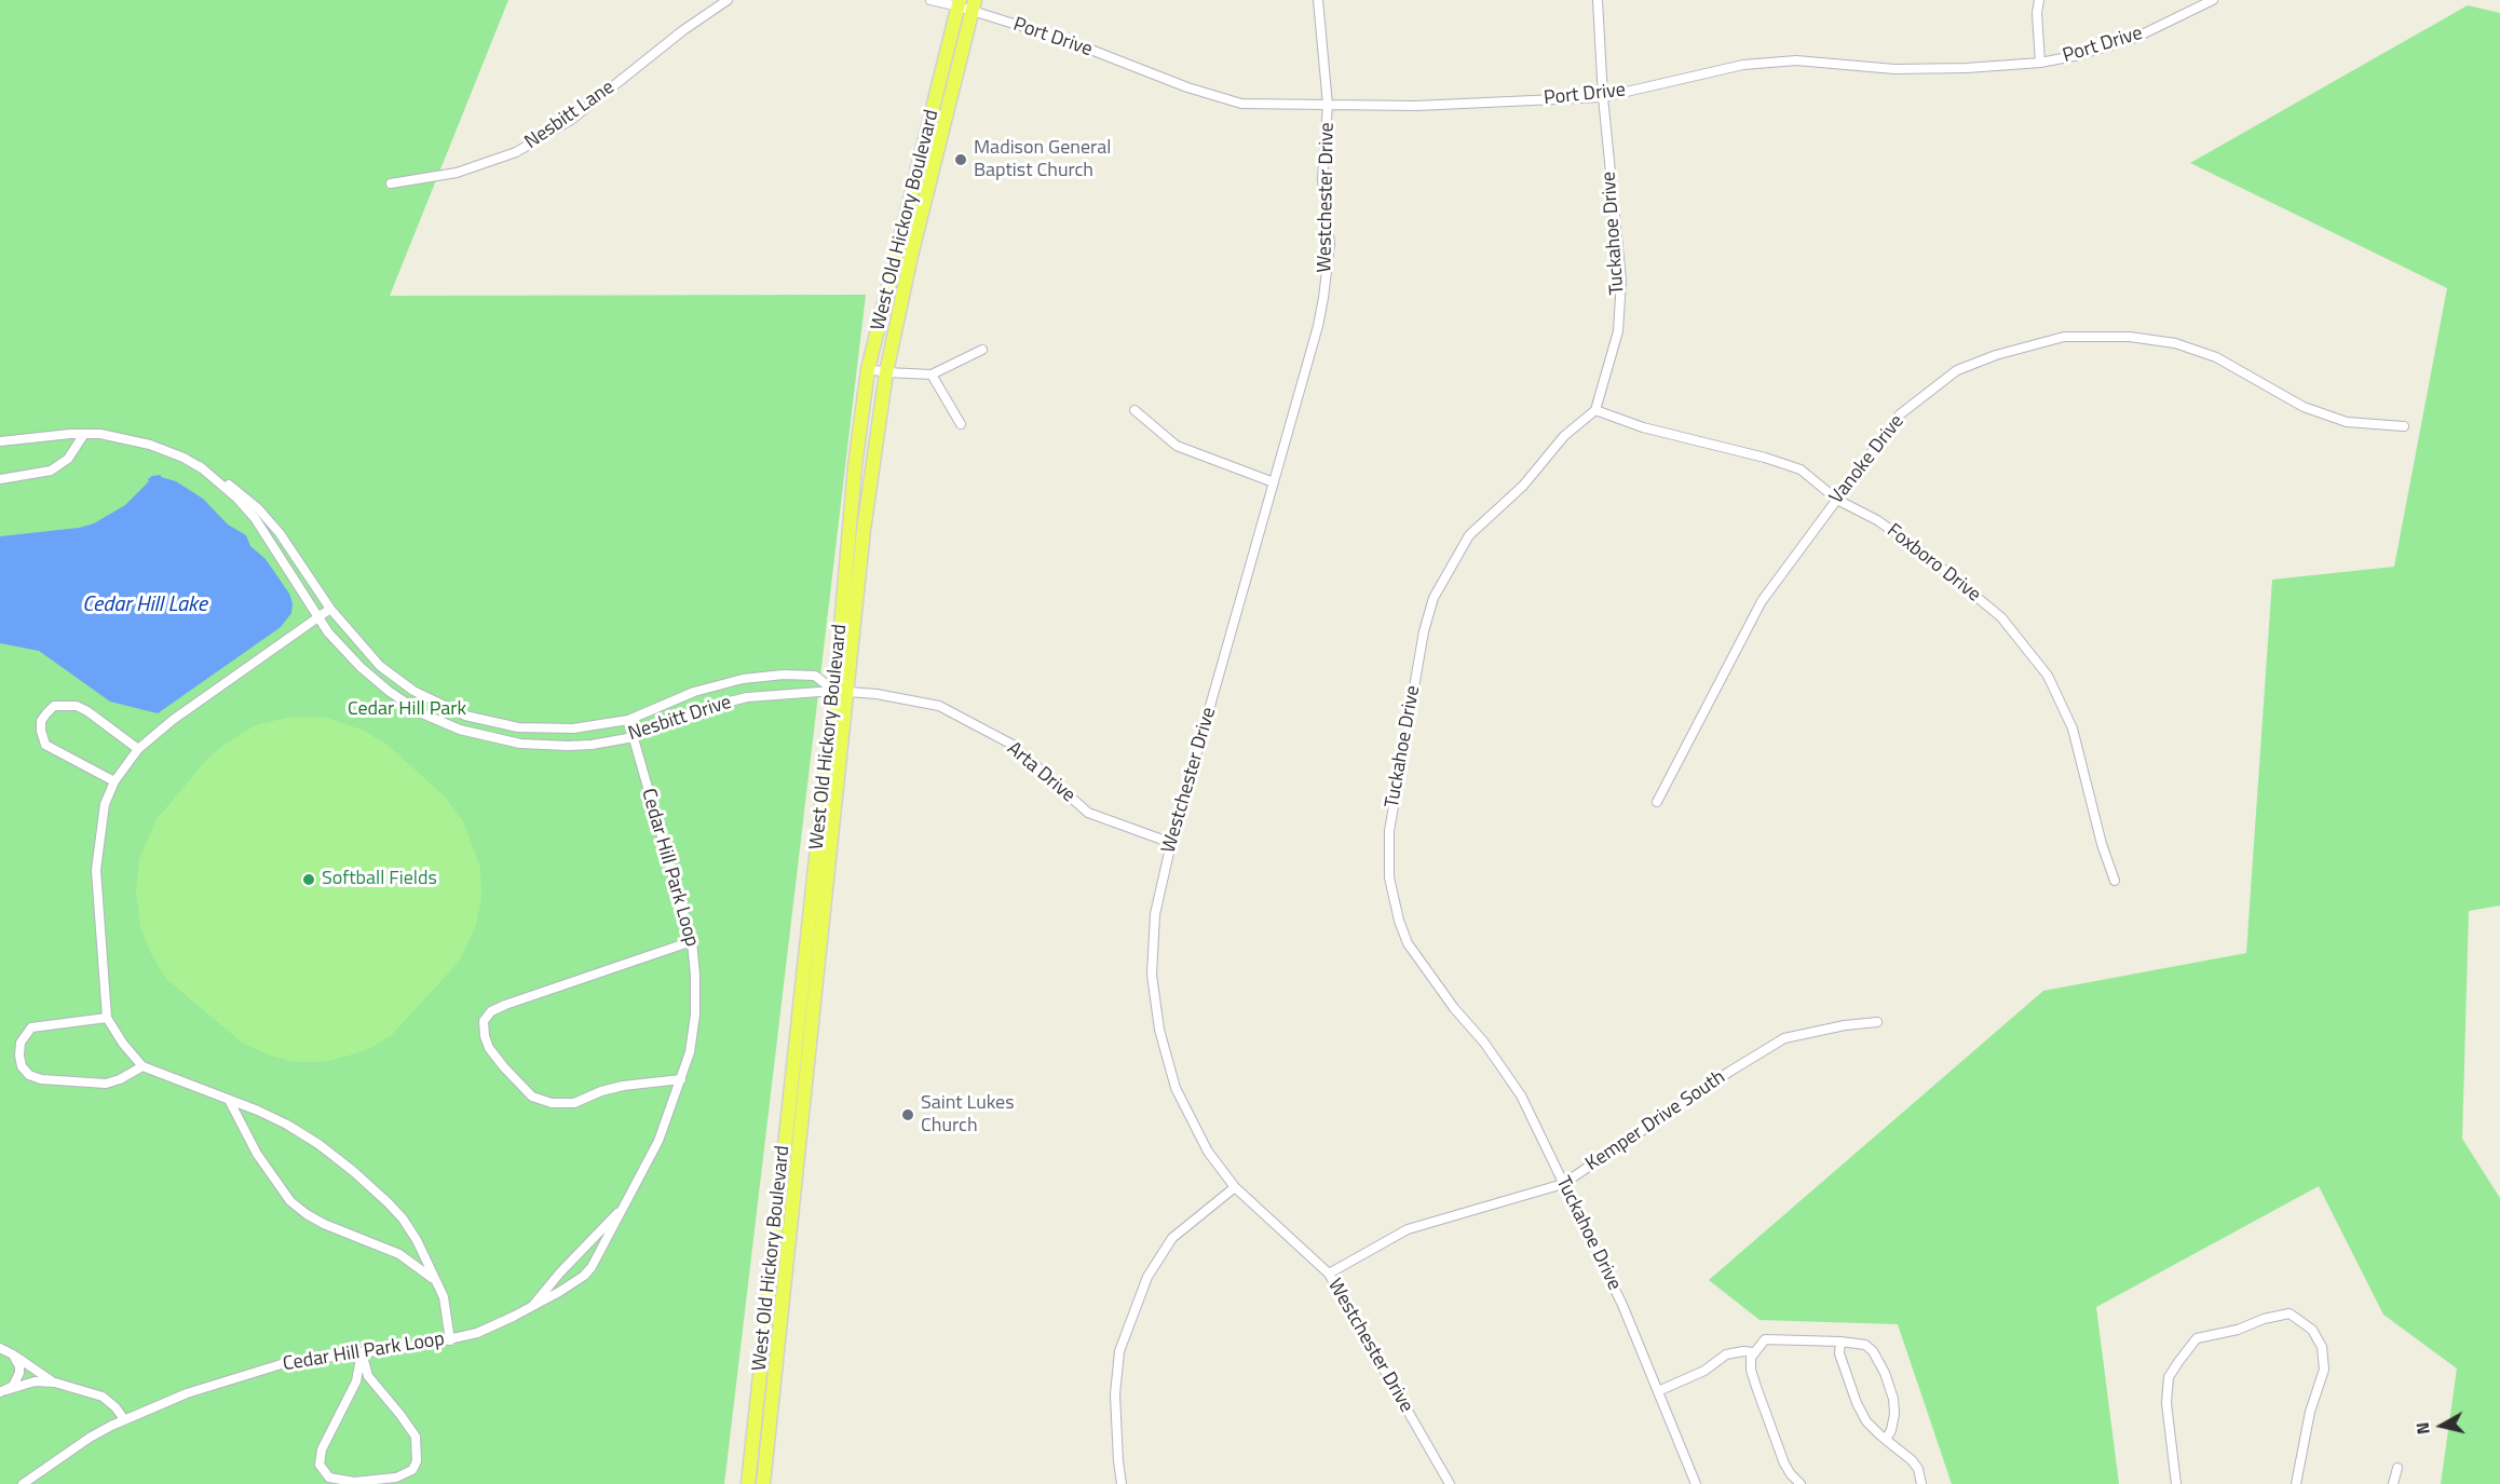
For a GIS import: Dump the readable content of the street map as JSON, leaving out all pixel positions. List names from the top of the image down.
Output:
{
  "streets": {
    "main road": ["West Old Hickory Boulevard"],
    "street": [
      "Port Drive",
      "Nesbitt Lane",
      "Westchester Drive",
      "Tuckahoe Drive",
      "Vanoke Drive",
      "Foxboro Drive",
      "Nesbitt Drive",
      "Arta Drive",
      "Cedar Hill Park Loop",
      "Kemper Drive South"
    ]
  },
  "crossings": [
    ["Port Drive", "Westchester Drive"],
    ["Port Drive", "West Old Hickory Boulevard"],
    ["Port Drive", "Tuckahoe Drive"],
    ["Westchester Drive", "Arta Drive"],
    ["Westchester Drive", "Kemper Drive South"],
    ["West Old Hickory Boulevard", "Nesbitt Drive"],
    ["West Old Hickory Boulevard", "Arta Drive"],
    ["Tuckahoe Drive", "Foxboro Drive"],
    ["Tuckahoe Drive", "Kemper Drive South"],
    ["Vanoke Drive", "Foxboro Drive"],
    ["Nesbitt Drive", "Arta Drive"],
    ["Nesbitt Drive", "Cedar Hill Park Loop"]
  ],
  "water": ["Cedar Hill Lake"],
  "parks": ["Cedar Hill Park"],
  "places": ["Madison General Baptist Church", "Softball Fields", "Saint Lukes Church"],
  "north": "left"
}
